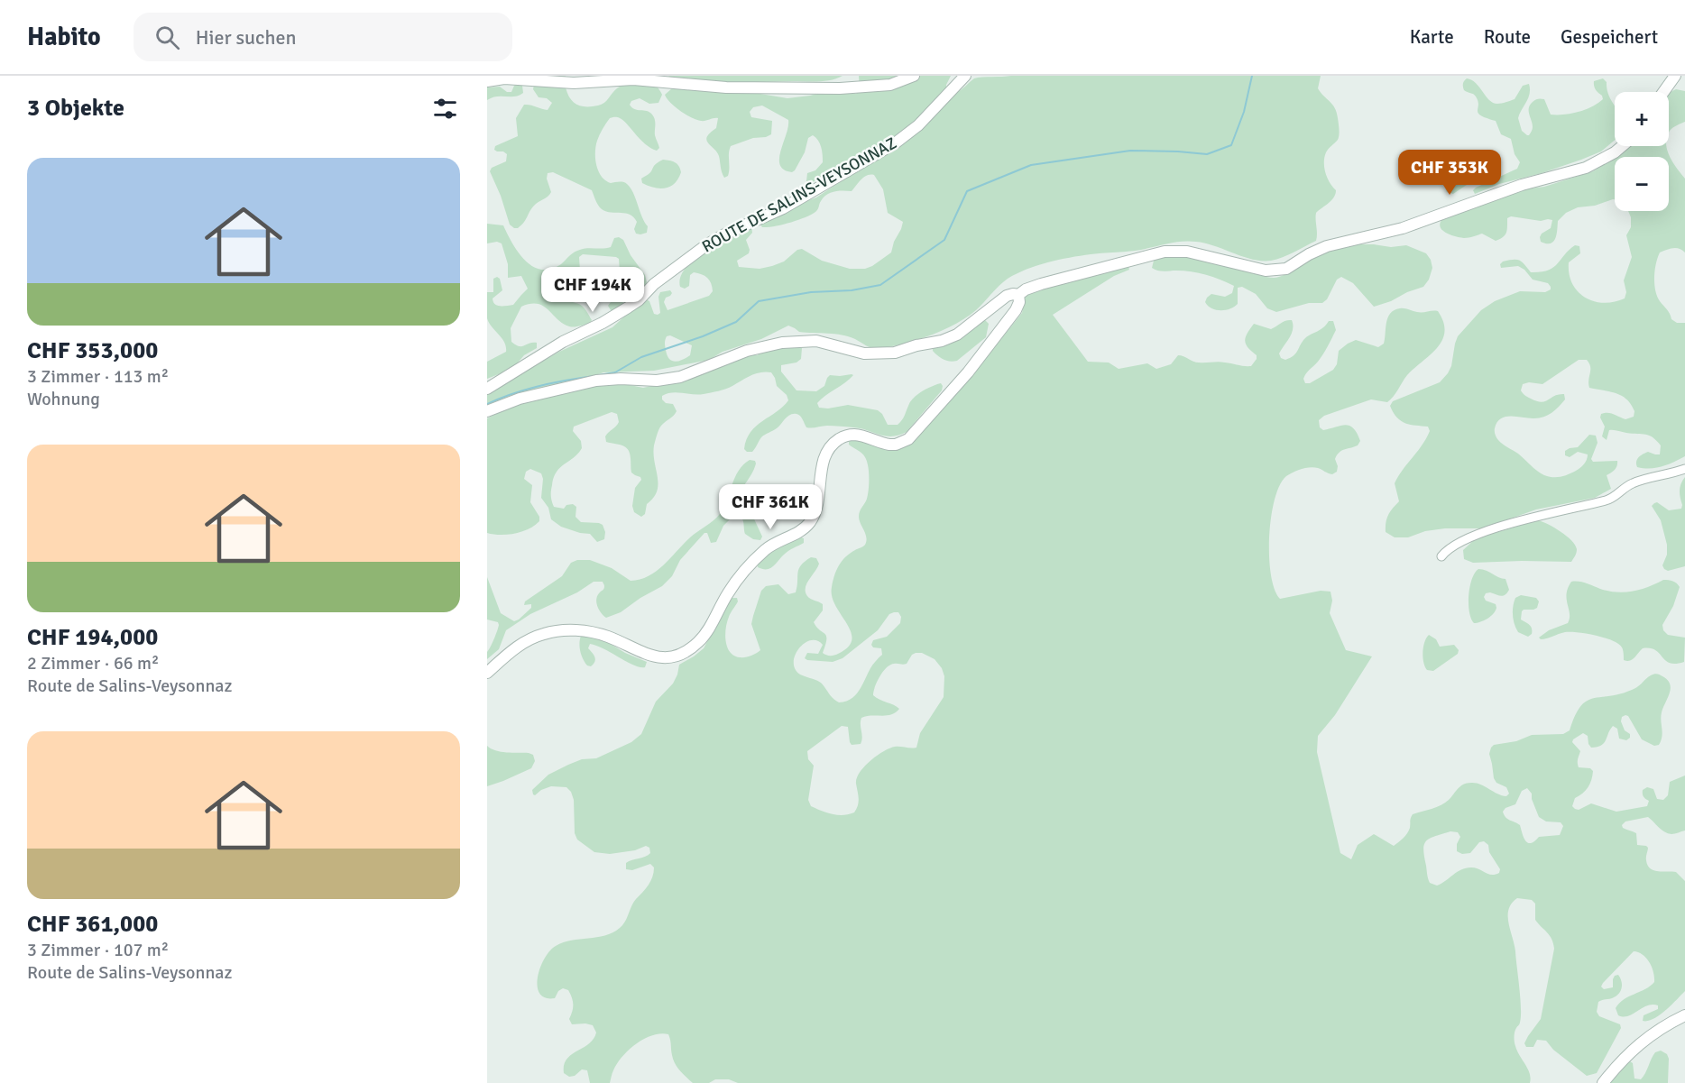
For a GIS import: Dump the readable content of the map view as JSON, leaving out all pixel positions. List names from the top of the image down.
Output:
{
  "streets": {
    "street": ["ROUTE DE SALINS-VEYSONNAZ"]
  },
  "page": {
    "header": "Habito",
    "search": "Hier suchen",
    "nav": ["Karte", "Route", "Gespeichert"],
    "heading": "3 Objekte",
    "map_buttons": ["+", "−"],
    "list": [
      {
        "name": "CHF 353,000",
        "note": "3 Zimmer · 113 m² · Wohnung"
      },
      {
        "name": "CHF 194,000",
        "note": "2 Zimmer · 66 m² · Route de Salins-Veysonnaz"
      },
      {
        "name": "CHF 361,000",
        "note": "3 Zimmer · 107 m² · Route de Salins-Veysonnaz"
      }
    ],
    "price": ["CHF 353K", "CHF 194K", "CHF 361K"]
  }
}
